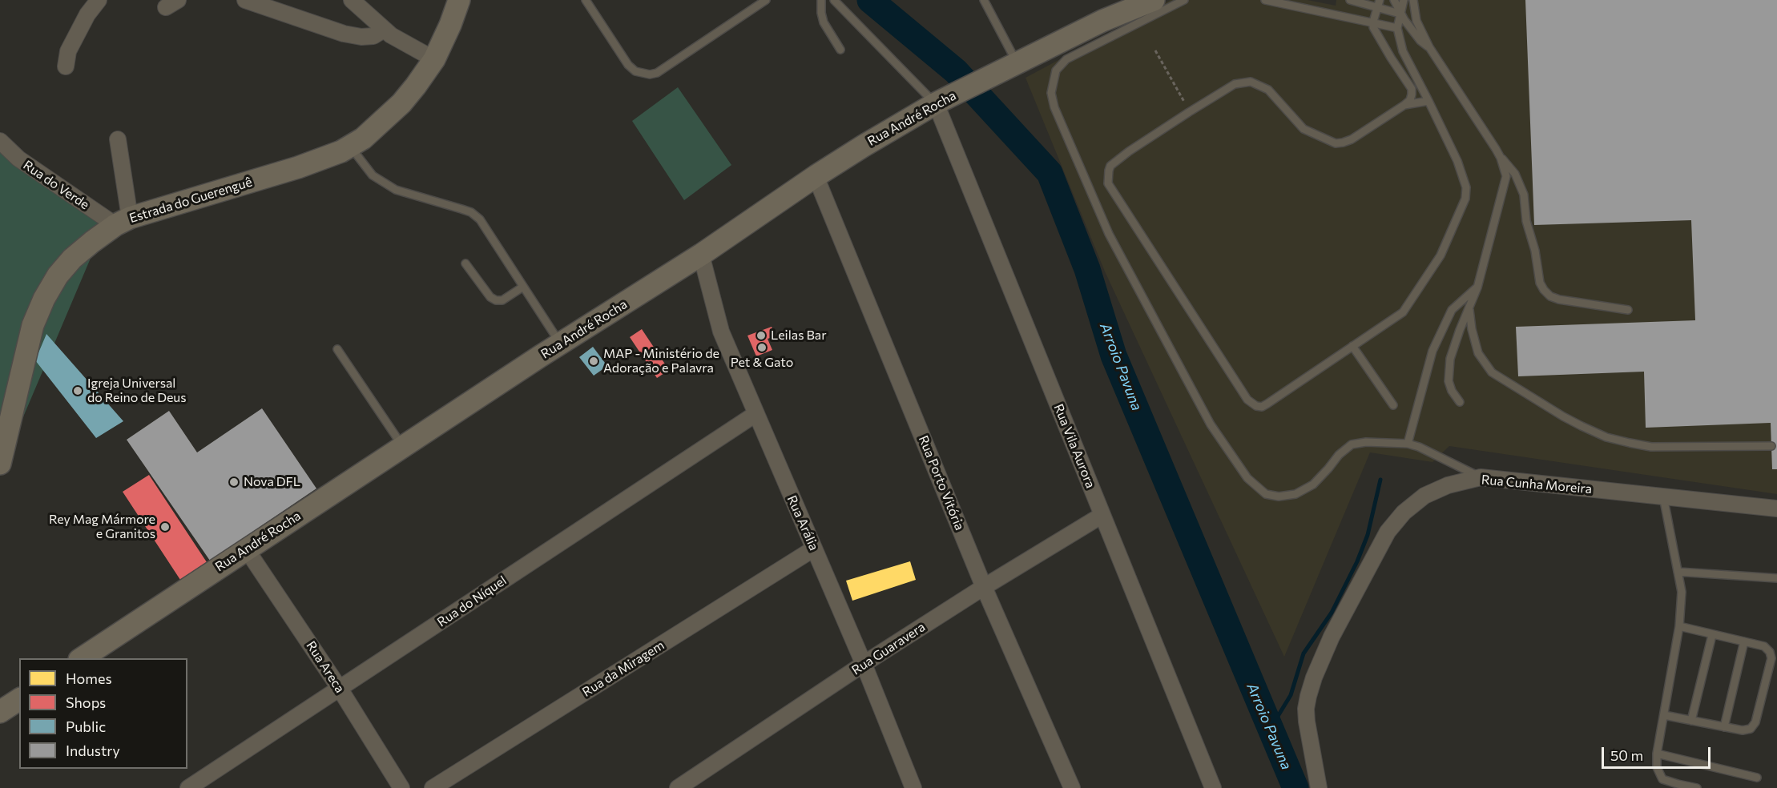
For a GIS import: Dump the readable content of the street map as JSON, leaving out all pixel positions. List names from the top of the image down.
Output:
{
  "streets": {
    "main road": ["Rua André Rocha", "Estrada do Guerenguê"],
    "street": [
      "Rua do Verde",
      "Rua Vila Aurora",
      "Rua Porto Vitória",
      "Rua Cunha Moreira",
      "Rua Arália",
      "Rua do Níquel",
      "Rua Guaravera",
      "Rua Areca",
      "Rua da Miragem"
    ]
  },
  "crossings": [
    ["Rua André Rocha", "Rua Vila Aurora"],
    ["Rua André Rocha", "Rua Porto Vitória"],
    ["Rua André Rocha", "Rua Arália"],
    ["Rua André Rocha", "Rua Areca"],
    ["Rua do Verde", "Estrada do Guerenguê"],
    ["Rua Vila Aurora", "Rua Guaravera"],
    ["Rua Porto Vitória", "Rua Guaravera"],
    ["Rua Arália", "Rua do Níquel"],
    ["Rua Arália", "Rua Guaravera"],
    ["Rua Arália", "Rua da Miragem"],
    ["Rua do Níquel", "Rua Areca"]
  ],
  "water": ["Arroio Pavuna"],
  "places": [
    "Leilas Bar",
    "Pet & Gato",
    "MAP - Ministério de Adoração e Palavra",
    "Igreja Universal do Reino de Deus",
    "Nova DFL",
    "Rey Mag Mármore e Granitos"
  ],
  "legend": [
    "Homes",
    "Shops",
    "Public",
    "Industry"
  ],
  "scale_bar": "50 m"
}
